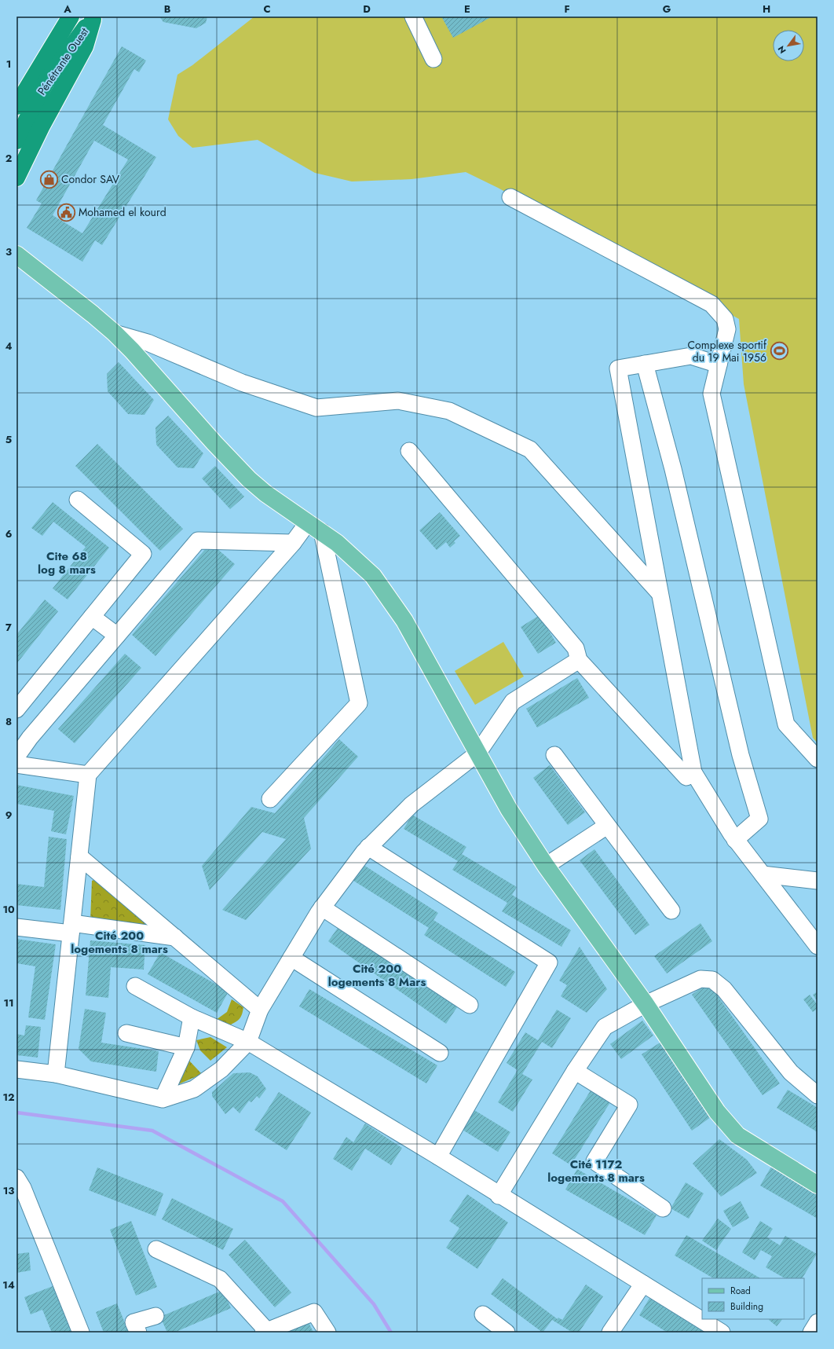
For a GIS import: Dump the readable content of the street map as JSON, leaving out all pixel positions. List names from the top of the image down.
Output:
{
  "streets": {
    "highway": ["Pénétrante Ouest"]
  },
  "districts": [
    "Cite 68 log 8 mars",
    "Cité 200 logements 8 mars",
    "Cité 200 logements 8 Mars",
    "Cité 1172 logements 8 mars"
  ],
  "places": {
    "shop": ["Condor SAV"],
    "public building": ["Mohamed el kourd"],
    "sports": ["Complexe sportif du 19 Mai 1956"]
  },
  "legend": ["Road", "Building"],
  "north": "bottom left",
  "grid": {
    "columns": [
      "A",
      "B",
      "C",
      "D",
      "E",
      "F",
      "G",
      "H"
    ],
    "rows": [
      "1",
      "2",
      "3",
      "4",
      "5",
      "6",
      "7",
      "8",
      "9",
      "10",
      "11",
      "12",
      "13",
      "14"
    ]
  }
}
